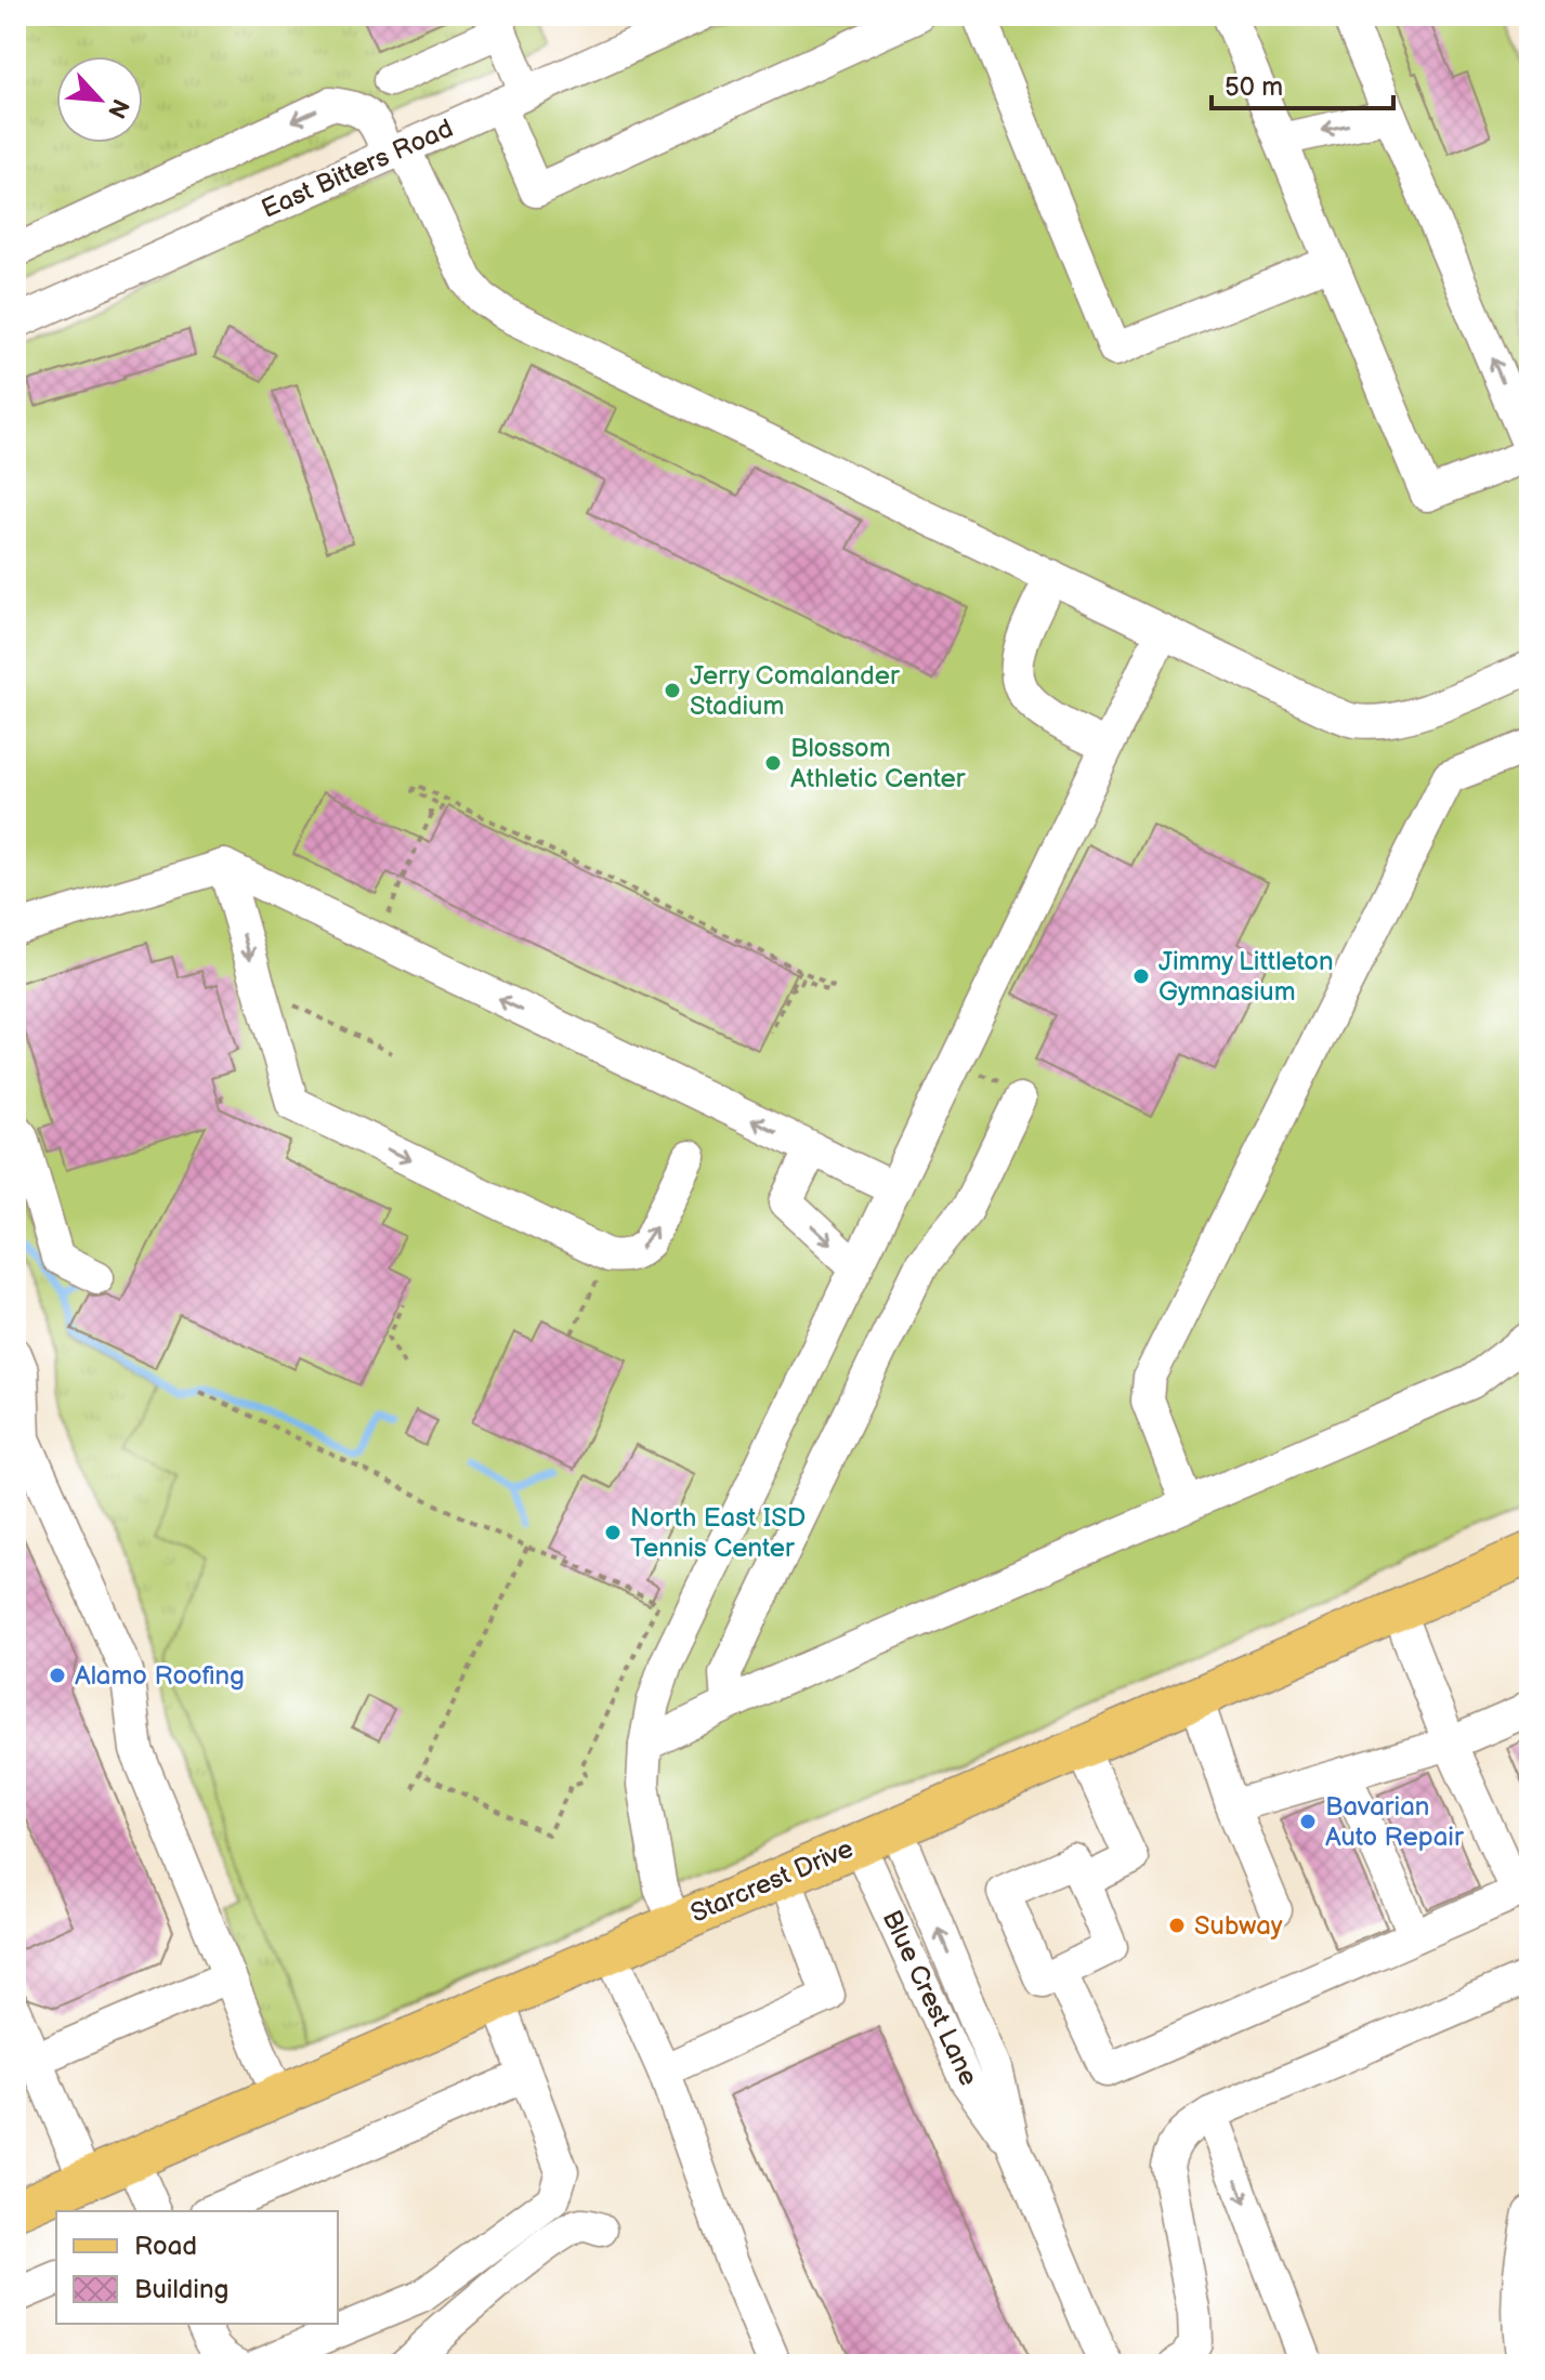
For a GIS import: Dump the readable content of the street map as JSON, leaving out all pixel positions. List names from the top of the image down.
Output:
{
  "streets": {
    "main road": ["Starcrest Drive"],
    "street": ["East Bitters Road", "Blue Crest Lane"]
  },
  "crossings": [
    ["Starcrest Drive", "Blue Crest Lane"]
  ],
  "places": [
    "Jerry Comalander Stadium",
    "Blossom Athletic Center",
    "Jimmy Littleton Gymnasium",
    "North East ISD Tennis Center",
    "Alamo Roofing",
    "Bavarian Auto Repair",
    "Subway"
  ],
  "legend": ["Road", "Building"],
  "scale_bar": "50 m",
  "north": "bottom right"
}
